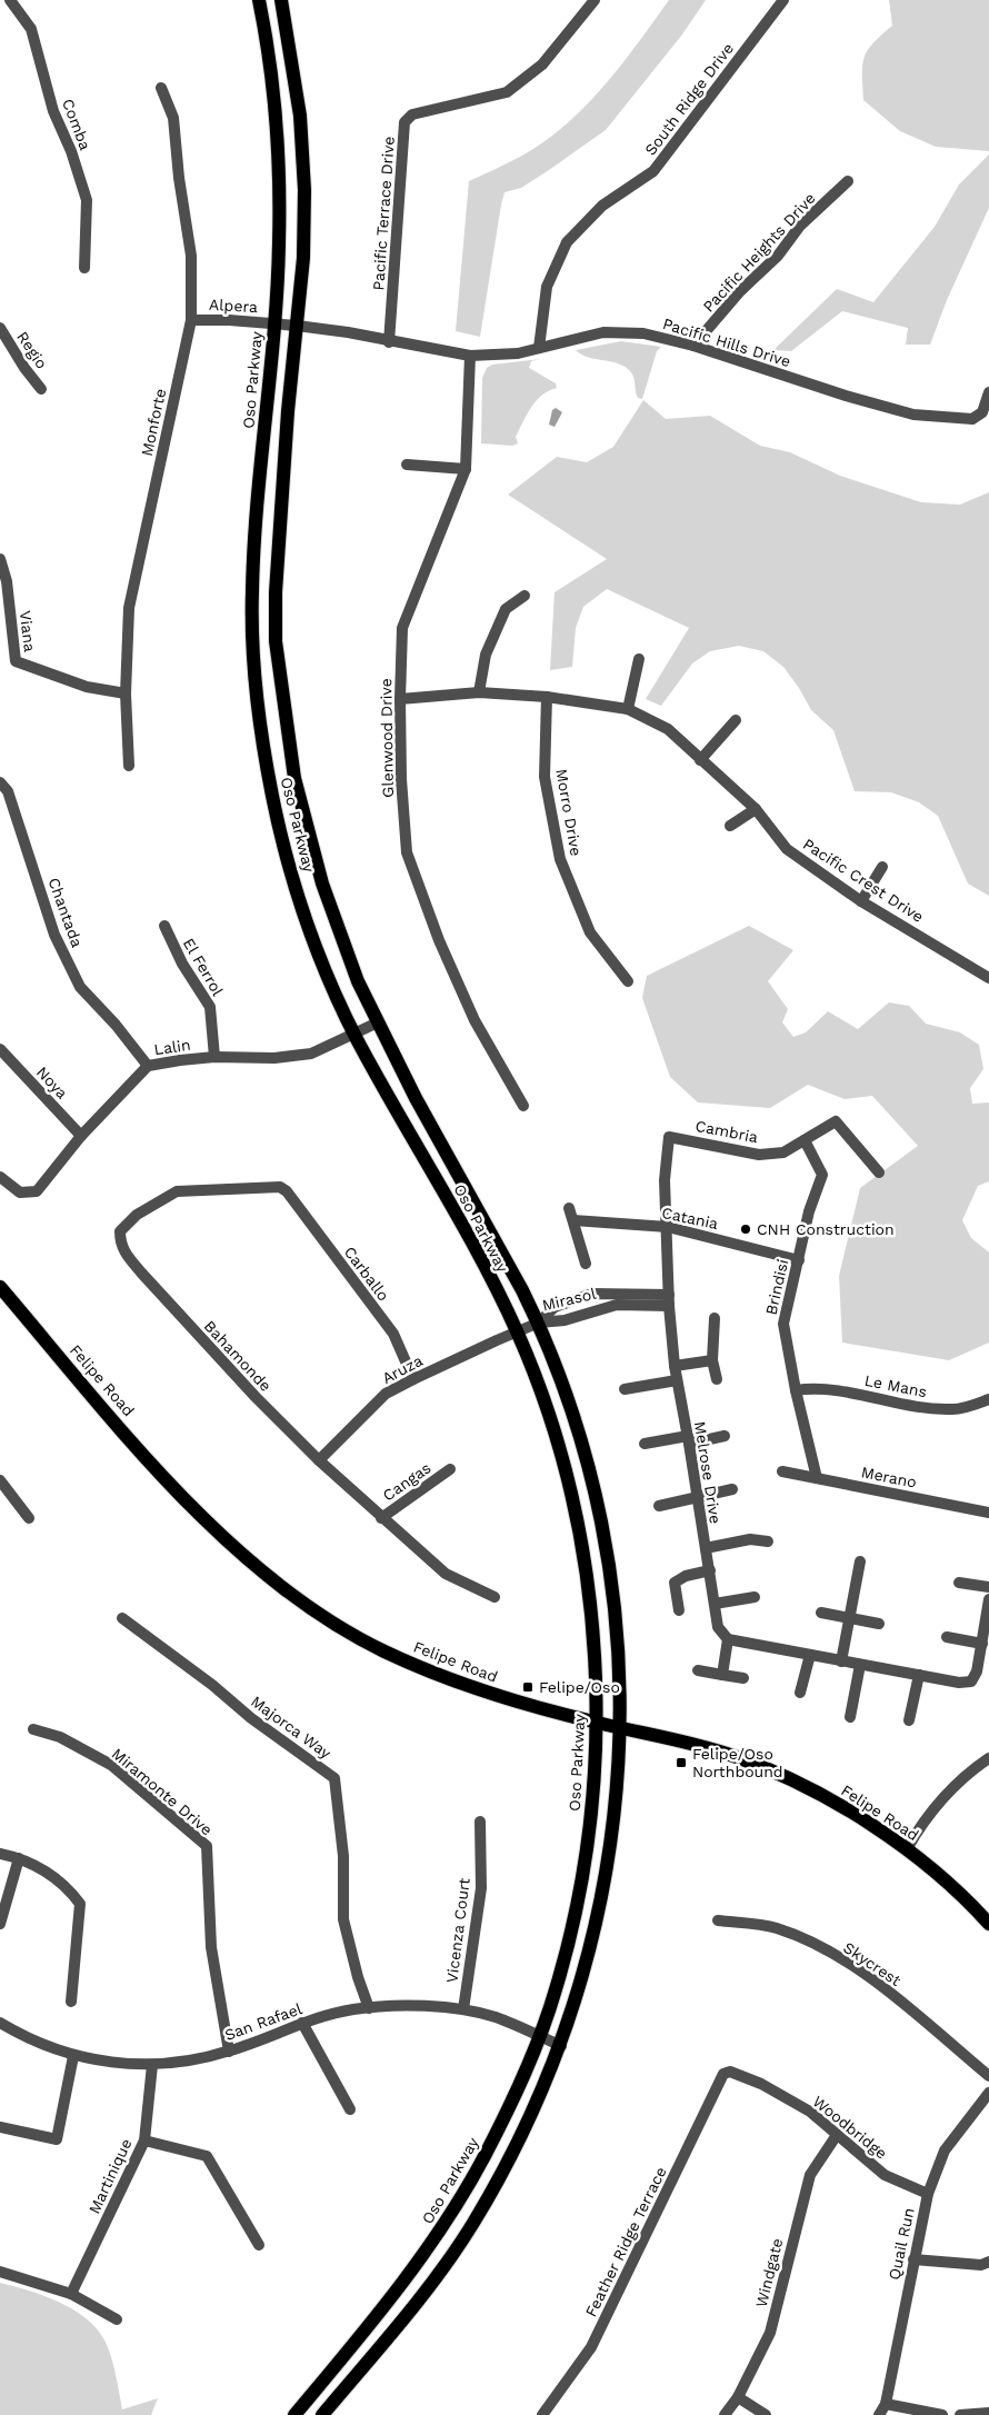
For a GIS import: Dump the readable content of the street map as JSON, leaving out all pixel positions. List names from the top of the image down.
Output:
{
  "streets": {
    "main road": ["Oso Parkway", "Felipe Road"],
    "street": [
      "South Ridge Drive",
      "Comba",
      "Pacific Terrace Drive",
      "Pacific Heights Drive",
      "Alpera",
      "Pacific Hills Drive",
      "Regio",
      "Monforte",
      "Viana",
      "Glenwood Drive",
      "Morro Drive",
      "Pacific Crest Drive",
      "Chantada",
      "El Ferrol",
      "Lalin",
      "Noya",
      "Cambria",
      "Catania",
      "Carballo",
      "Brindisi",
      "Mirasol",
      "Bahamonde",
      "Aruza",
      "Le Mans",
      "Melrose Drive",
      "Merano",
      "Cangas",
      "Majorca Way",
      "Miramonte Drive",
      "Vicenza Court",
      "Skycrest",
      "San Rafael",
      "Woodbridge",
      "Martinique",
      "Feather Ridge Terrace",
      "Quail Run",
      "Windgate"
    ]
  },
  "crossings": [
    ["South Ridge Drive", "Pacific Hills Drive"],
    ["Pacific Terrace Drive", "Pacific Hills Drive"],
    ["Pacific Heights Drive", "Pacific Hills Drive"],
    ["Alpera", "Pacific Hills Drive"],
    ["Alpera", "Oso Parkway"],
    ["Alpera", "Monforte"],
    ["Pacific Hills Drive", "Oso Parkway"],
    ["Pacific Hills Drive", "Glenwood Drive"],
    ["Oso Parkway", "Lalin"],
    ["Oso Parkway", "Mirasol"],
    ["Oso Parkway", "Aruza"],
    ["Oso Parkway", "Felipe Road"],
    ["Oso Parkway", "San Rafael"],
    ["Monforte", "Viana"],
    ["Glenwood Drive", "Pacific Crest Drive"],
    ["Morro Drive", "Pacific Crest Drive"],
    ["Chantada", "Lalin"],
    ["El Ferrol", "Lalin"],
    ["Lalin", "Noya"],
    ["Cambria", "Brindisi"],
    ["Cambria", "Melrose Drive"],
    ["Catania", "Brindisi"],
    ["Catania", "Melrose Drive"],
    ["Carballo", "Bahamonde"],
    ["Carballo", "Aruza"],
    ["Brindisi", "Le Mans"],
    ["Brindisi", "Merano"],
    ["Mirasol", "Aruza"],
    ["Mirasol", "Melrose Drive"],
    ["Bahamonde", "Aruza"],
    ["Bahamonde", "Cangas"],
    ["Majorca Way", "San Rafael"],
    ["Miramonte Drive", "San Rafael"],
    ["Vicenza Court", "San Rafael"],
    ["San Rafael", "Martinique"],
    ["Woodbridge", "Feather Ridge Terrace"],
    ["Woodbridge", "Quail Run"],
    ["Woodbridge", "Windgate"]
  ],
  "places": {
    "other": ["CNH Construction"],
    "transit": ["Felipe/Oso", "Felipe/Oso Northbound"]
  }
}
